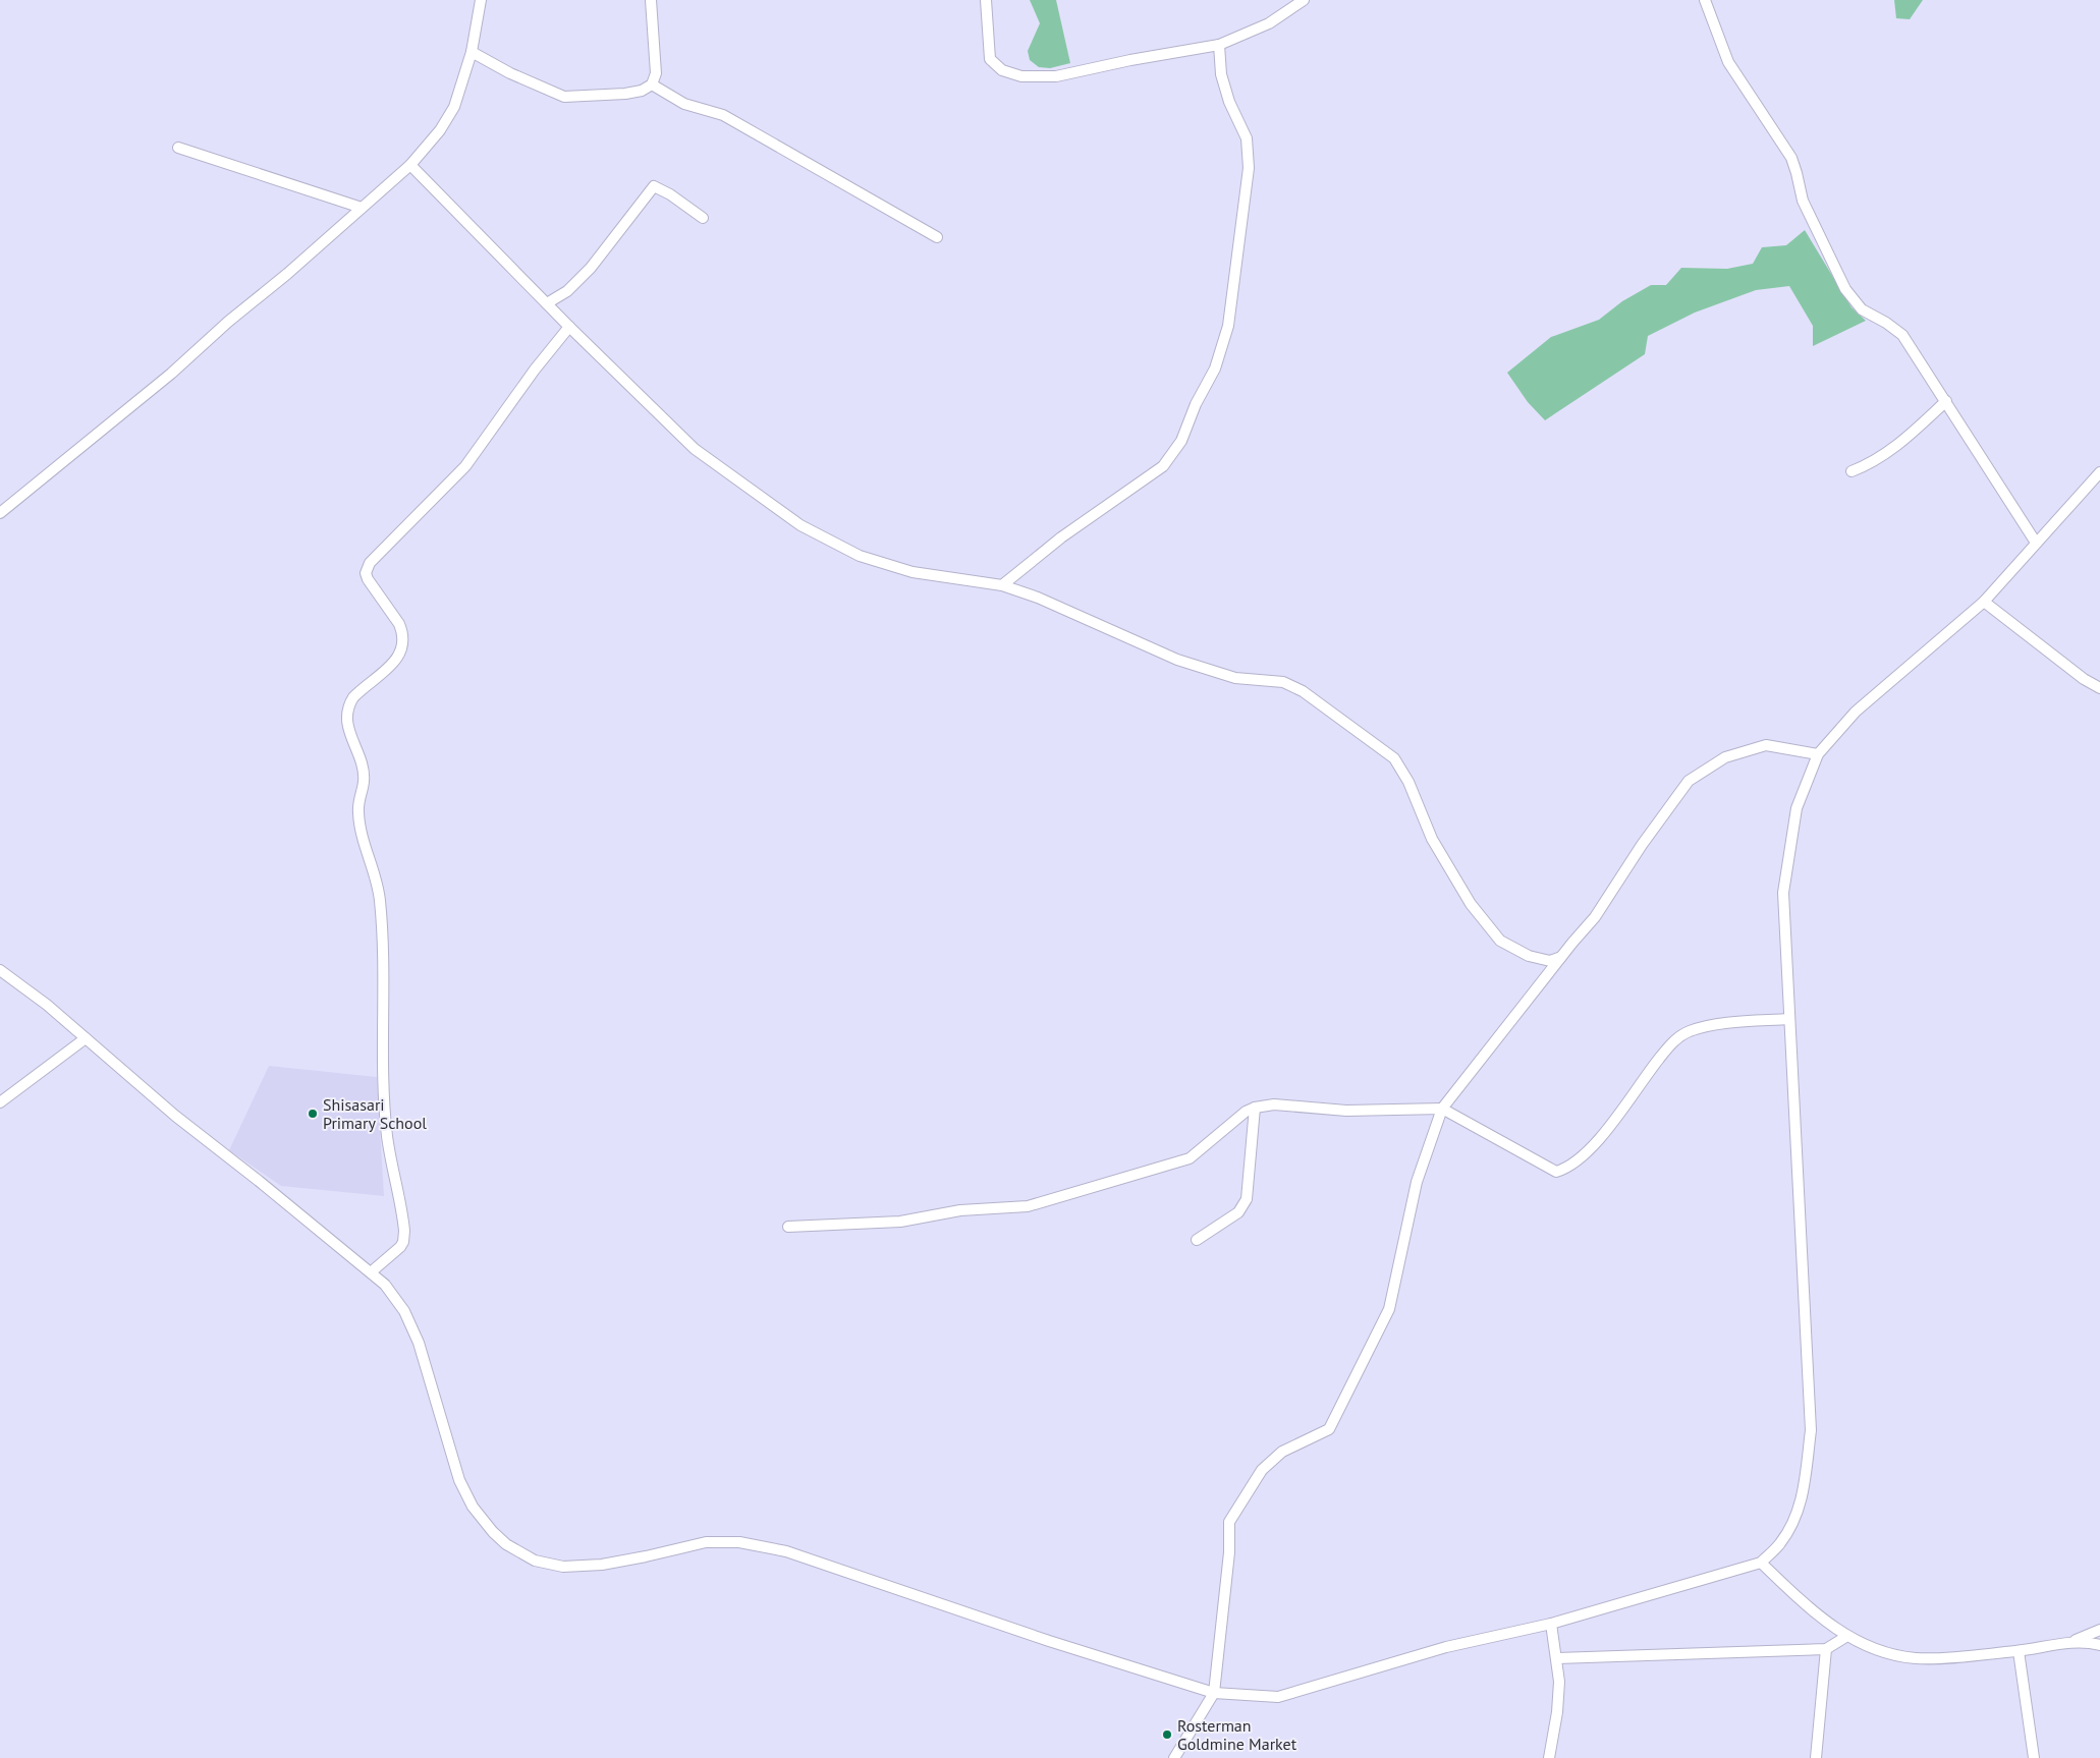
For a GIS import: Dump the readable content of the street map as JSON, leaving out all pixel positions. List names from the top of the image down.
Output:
{
  "places": ["Shisasari Primary School", "Rosterman Goldmine Market"]
}
